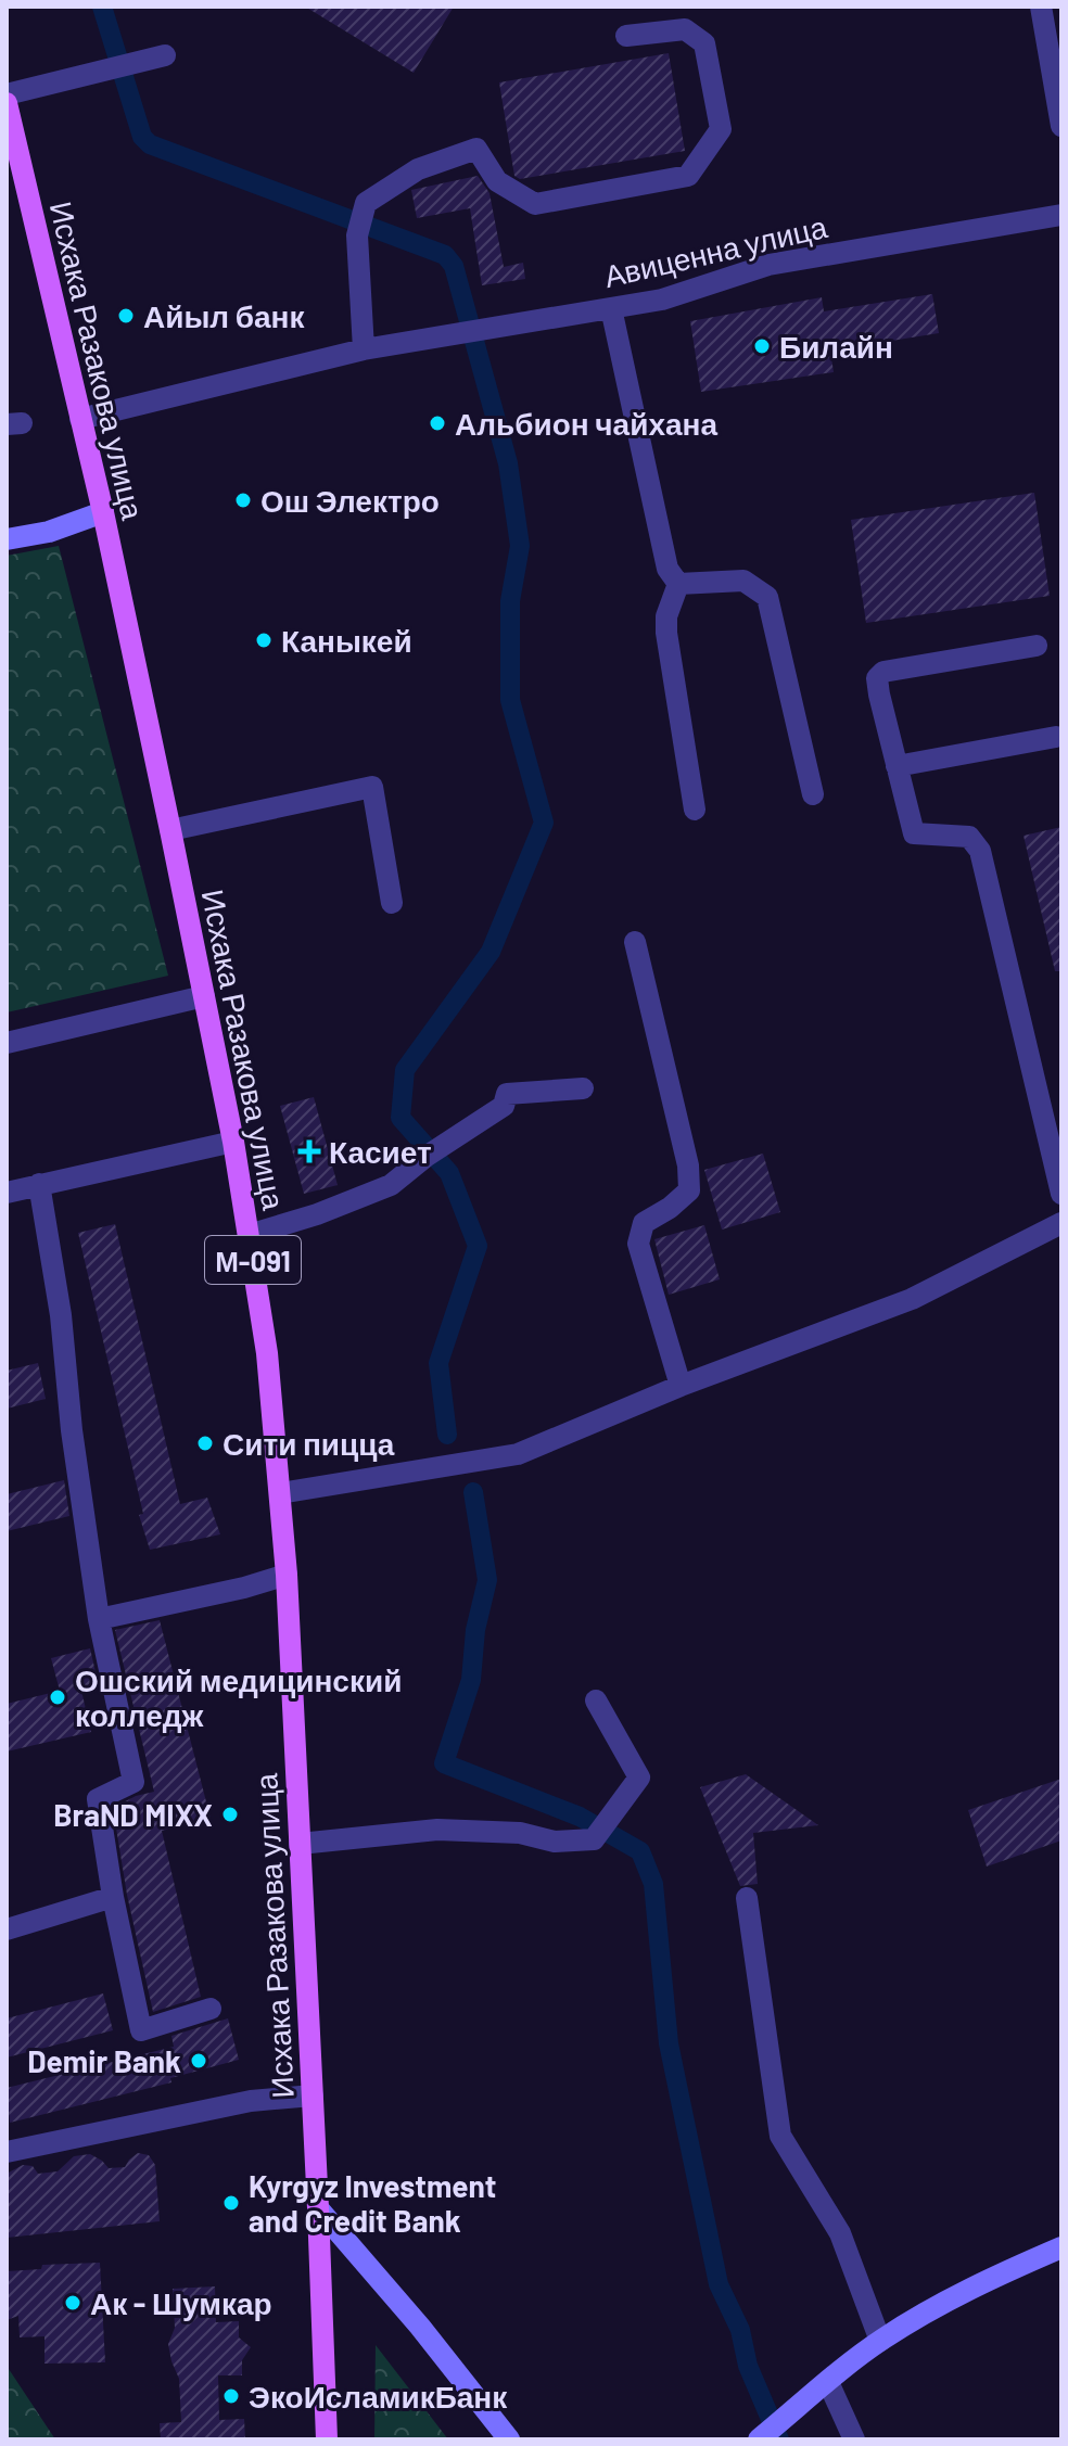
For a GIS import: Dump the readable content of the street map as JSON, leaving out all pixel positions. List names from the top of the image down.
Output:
{
  "streets": {
    "main road": ["Исхака Разакова улица", "М-091"],
    "street": ["Авиценна улица"]
  },
  "places": {
    "other": [
      "Айыл банк",
      "Билайн",
      "Альбион чайхана",
      "Ош Электро",
      "Каныкей",
      "Сити пицца",
      "Ошский медицинский колледж",
      "BraND MIXX",
      "Demir Bank",
      "Kyrgyz Investment and Credit Bank",
      "Ак - Шумкар",
      "ЭкоИсламикБанк"
    ],
    "health": ["Касиет"]
  }
}
